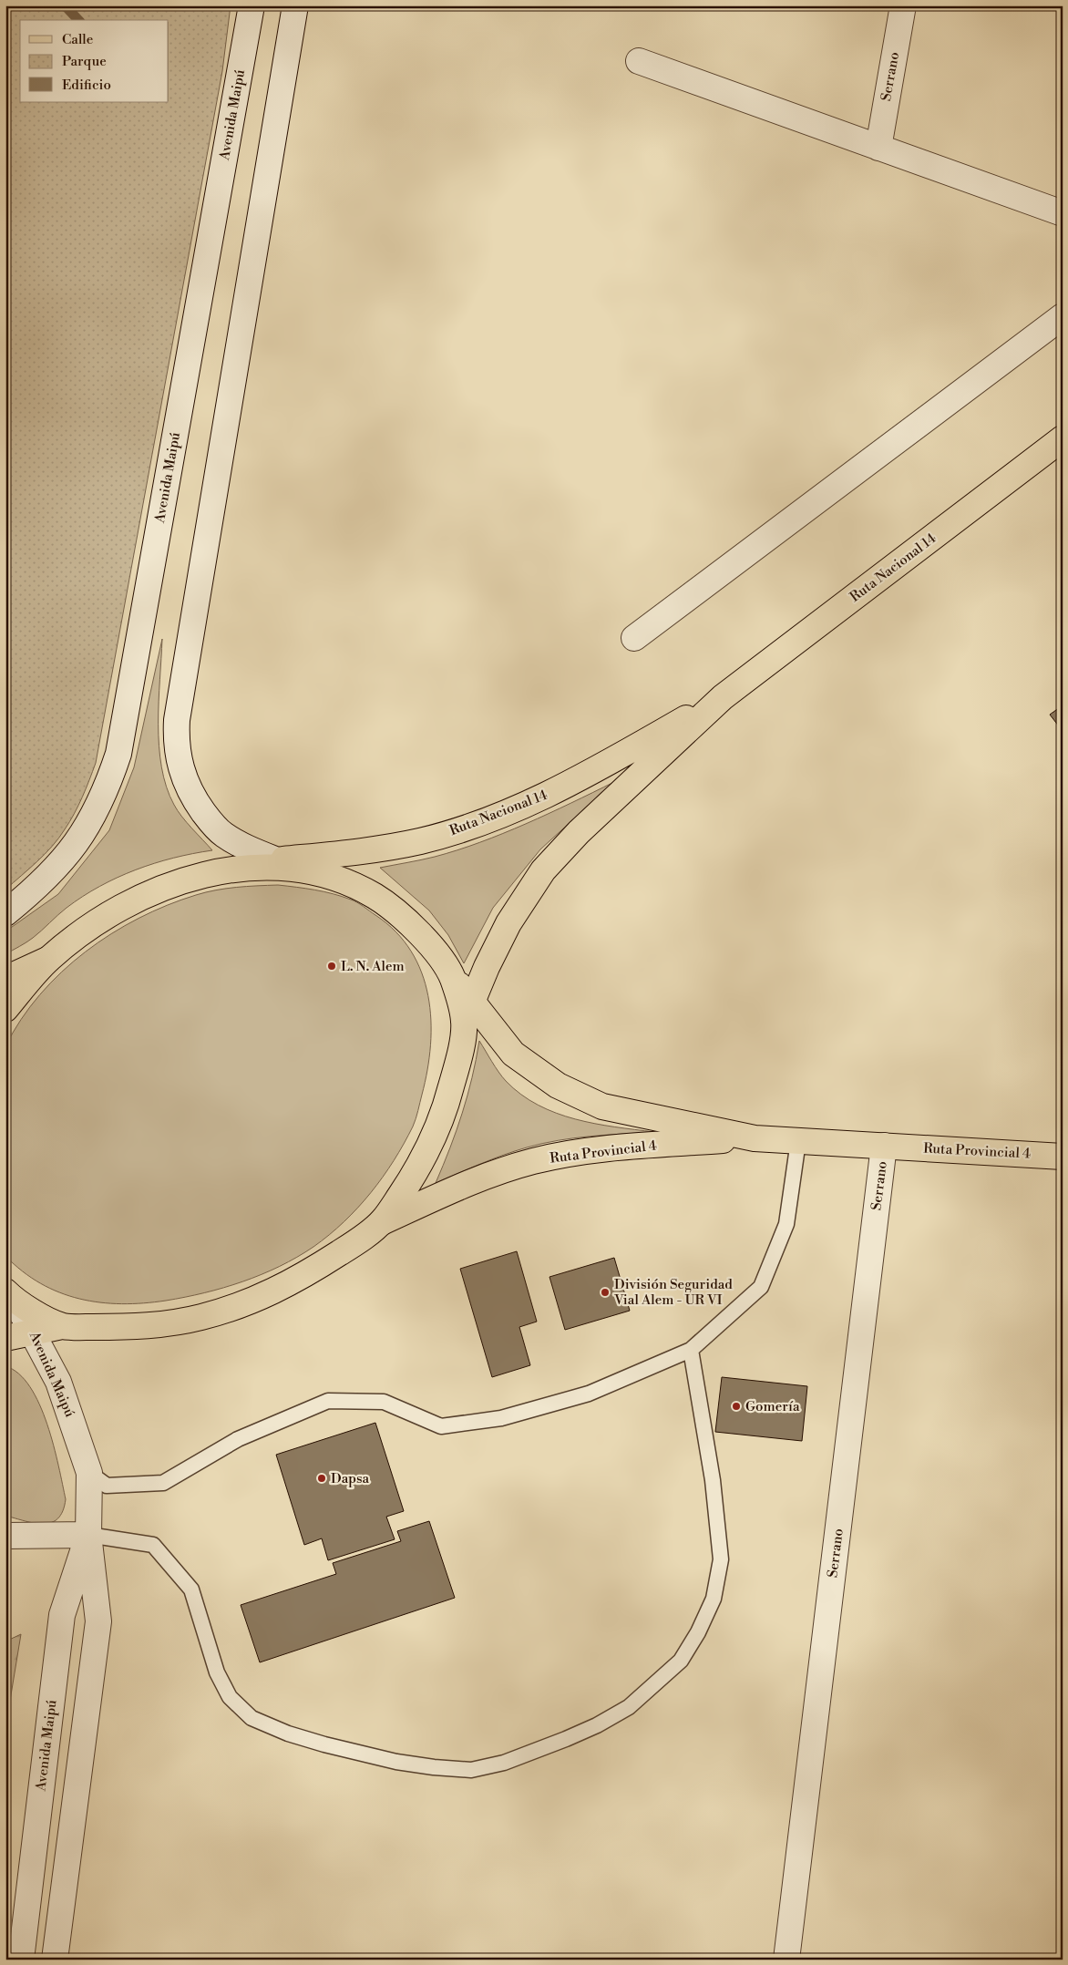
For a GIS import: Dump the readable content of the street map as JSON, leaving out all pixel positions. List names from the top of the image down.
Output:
{
  "streets": {
    "main road": ["Ruta Nacional 14", "Ruta Provincial 4"],
    "street": ["Serrano", "Avenida Maipú"]
  },
  "crossings": [
    ["Serrano", "Ruta Provincial 4"],
    ["Ruta Nacional 14", "Ruta Provincial 4"]
  ],
  "places": [
    "L. N. Alem",
    "División Seguridad Vial Alem - UR VI",
    "Gomería",
    "Dapsa"
  ],
  "legend": ["Calle", "Parque", "Edificio"]
}
